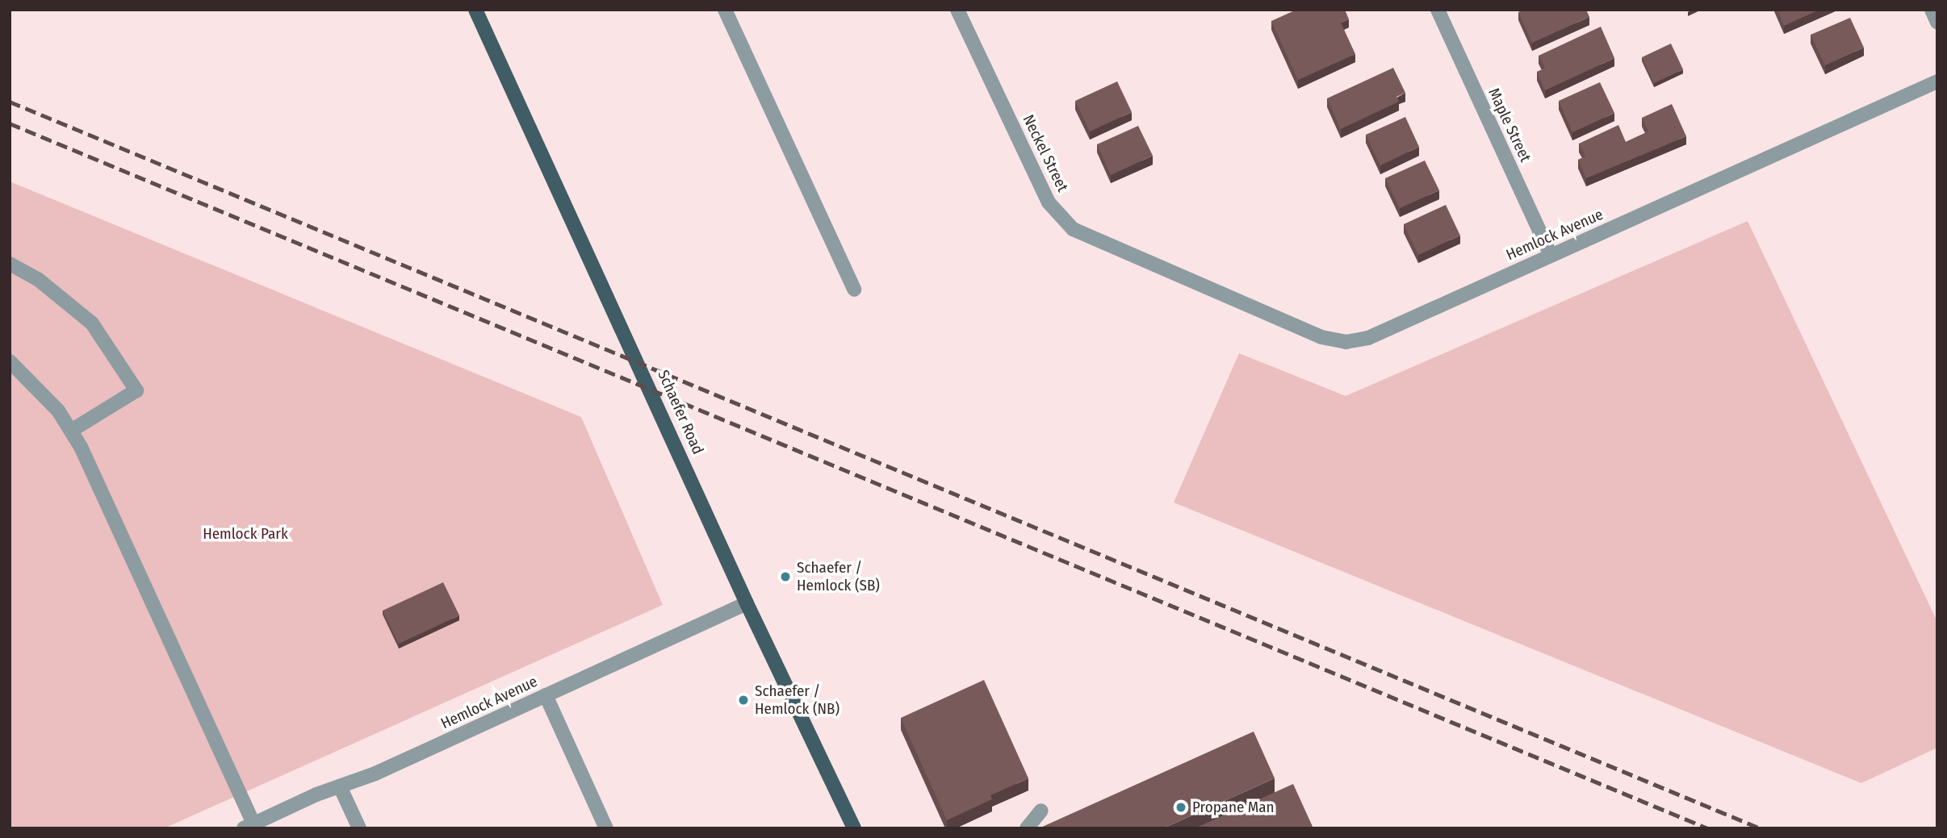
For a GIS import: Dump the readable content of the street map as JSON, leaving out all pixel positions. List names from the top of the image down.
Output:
{
  "streets": {
    "main road": ["Schaefer Road"],
    "street": ["Maple Street", "Neckel Street", "Hemlock Avenue"]
  },
  "crossings": [
    ["Maple Street", "Hemlock Avenue"],
    ["Neckel Street", "Hemlock Avenue"],
    ["Hemlock Avenue", "Schaefer Road"]
  ],
  "parks": ["Hemlock Park"],
  "places": ["Schaefer / Hemlock (SB)", "Schaefer / Hemlock (NB)", "Propane Man"]
}
